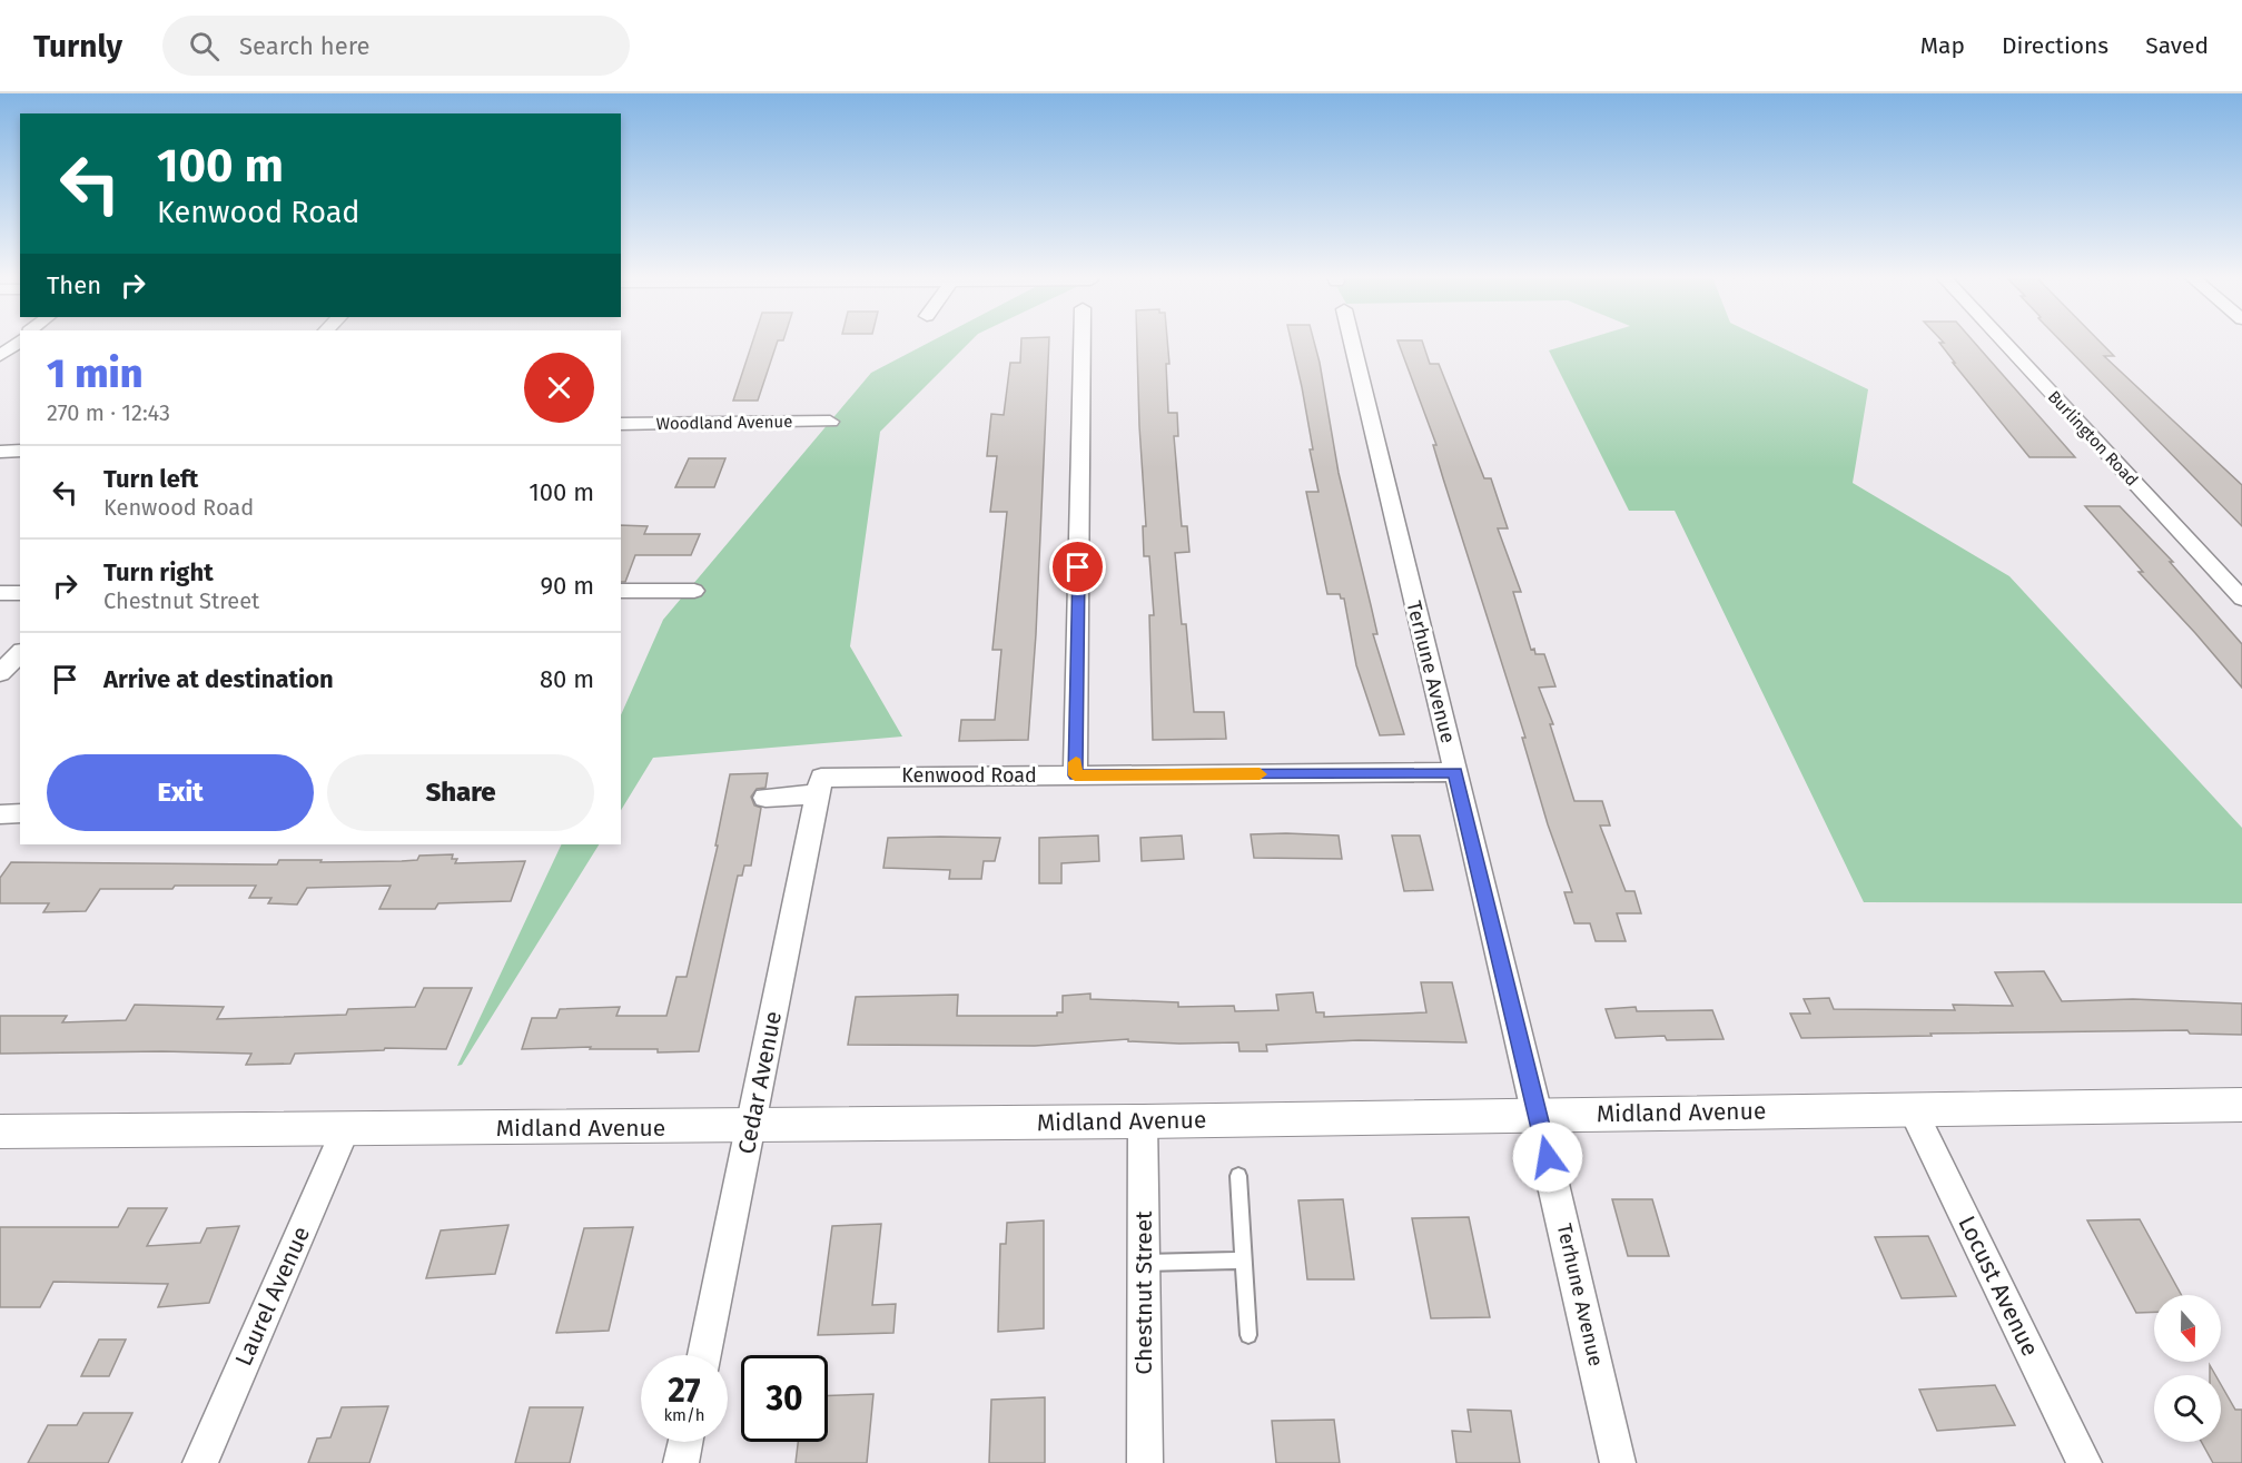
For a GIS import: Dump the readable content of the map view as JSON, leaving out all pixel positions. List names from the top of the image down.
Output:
{
  "streets": {
    "street": [
      "Woodland Avenue",
      "Burlington Road",
      "Terhune Avenue",
      "Kenwood Road",
      "Cedar Avenue",
      "Midland Avenue",
      "Locust Avenue",
      "Chestnut Street",
      "Laurel Avenue"
    ]
  },
  "crossings": [
    ["Terhune Avenue", "Kenwood Road"],
    ["Terhune Avenue", "Midland Avenue"],
    ["Kenwood Road", "Cedar Avenue"],
    ["Cedar Avenue", "Midland Avenue"],
    ["Midland Avenue", "Locust Avenue"],
    ["Midland Avenue", "Chestnut Street"],
    ["Midland Avenue", "Laurel Avenue"]
  ],
  "north": "bottom",
  "page": {
    "header": "Turnly",
    "search": "Search here",
    "nav": ["Map", "Directions", "Saved"],
    "turn": ["100 m", "Kenwood Road"],
    "then": "Then",
    "heading": ["1 min", "270 m · 12:43"],
    "list": [
      {
        "name": "Turn left",
        "note": "Kenwood Road",
        "value": "100 m"
      },
      {
        "name": "Turn right",
        "note": "Chestnut Street",
        "value": "90 m"
      },
      {
        "name": "Arrive at destination",
        "value": "80 m"
      }
    ],
    "buttons": ["Exit", "Share"],
    "speed": "27 km/h",
    "limit": "30"
  }
}
